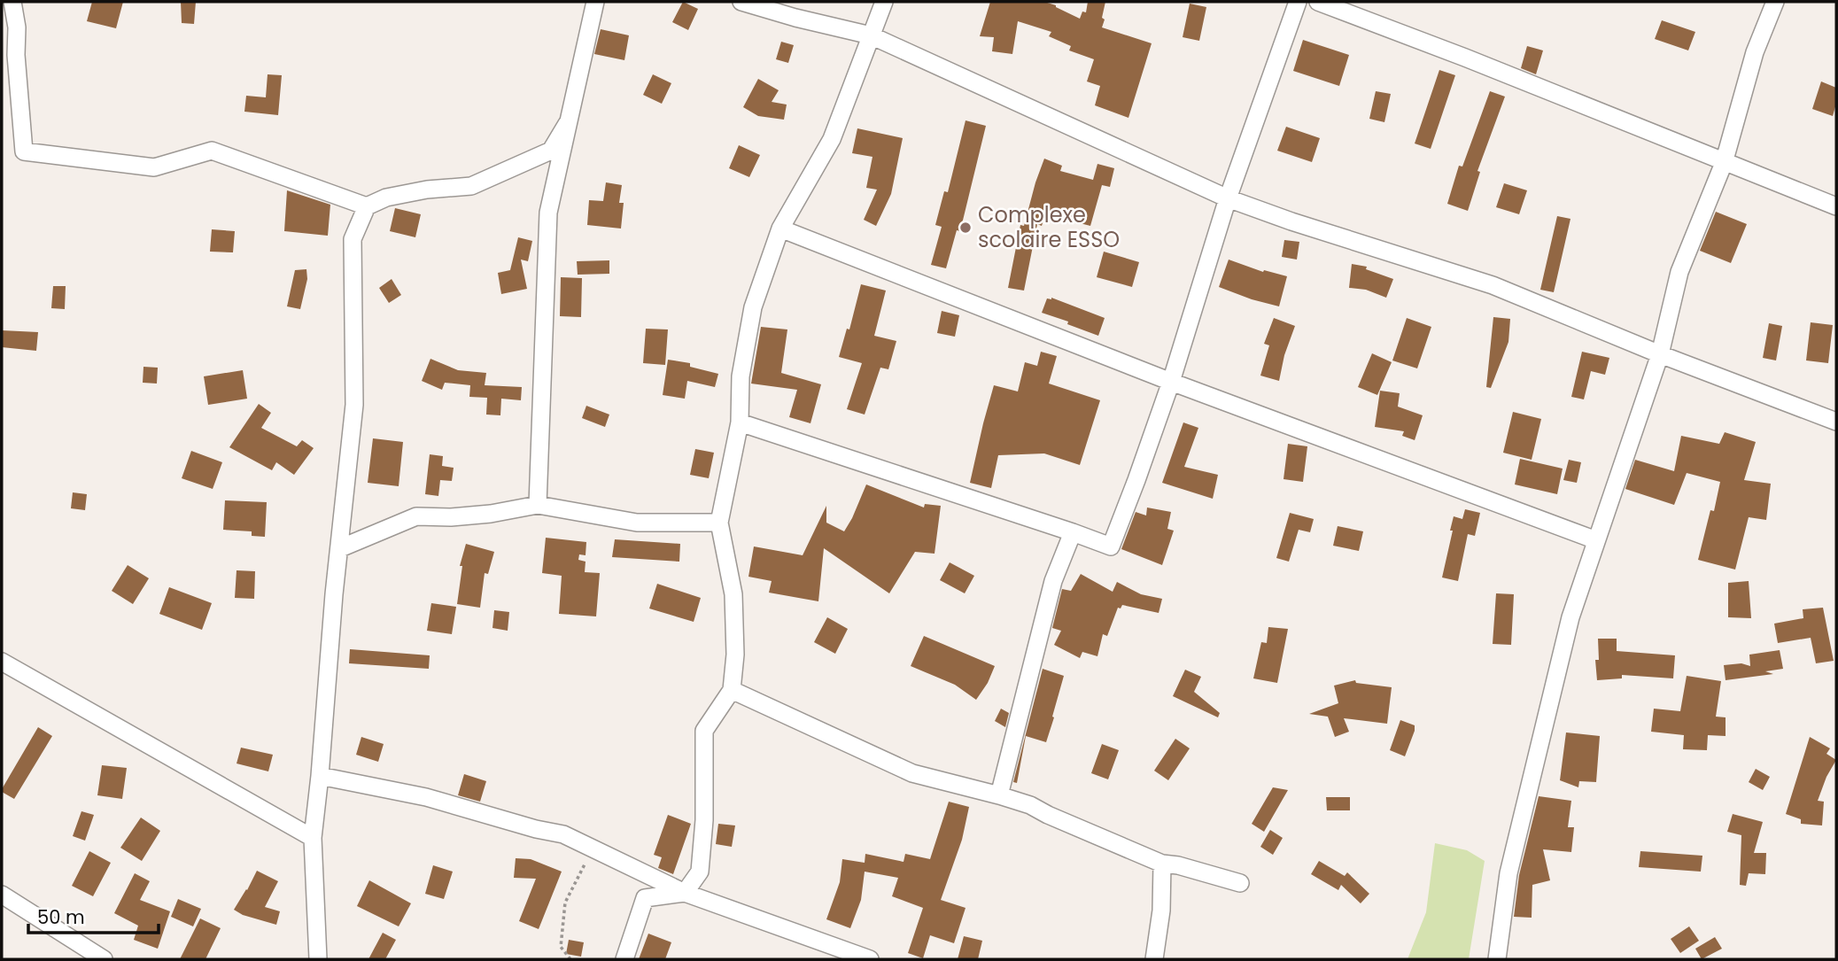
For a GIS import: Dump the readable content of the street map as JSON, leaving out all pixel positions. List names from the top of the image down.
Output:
{
  "places": ["Complexe scolaire ESSO"],
  "scale_bar": "50 m"
}
